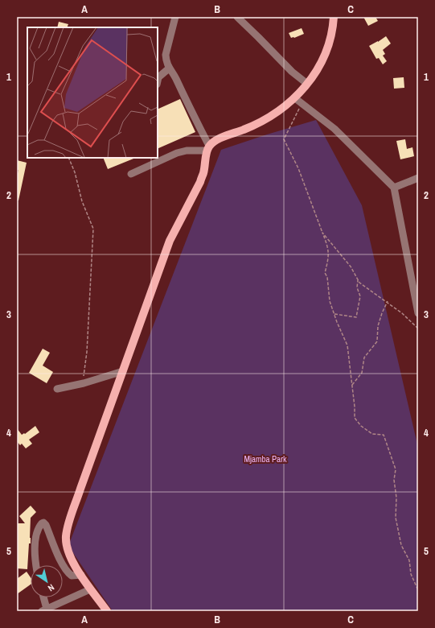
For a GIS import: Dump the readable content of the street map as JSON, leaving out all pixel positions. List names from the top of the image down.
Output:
{
  "parks": ["Mjamba Park"],
  "north": "bottom right",
  "grid": {
    "columns": ["A", "B", "C"],
    "rows": [
      "1",
      "2",
      "3",
      "4",
      "5"
    ]
  }
}
